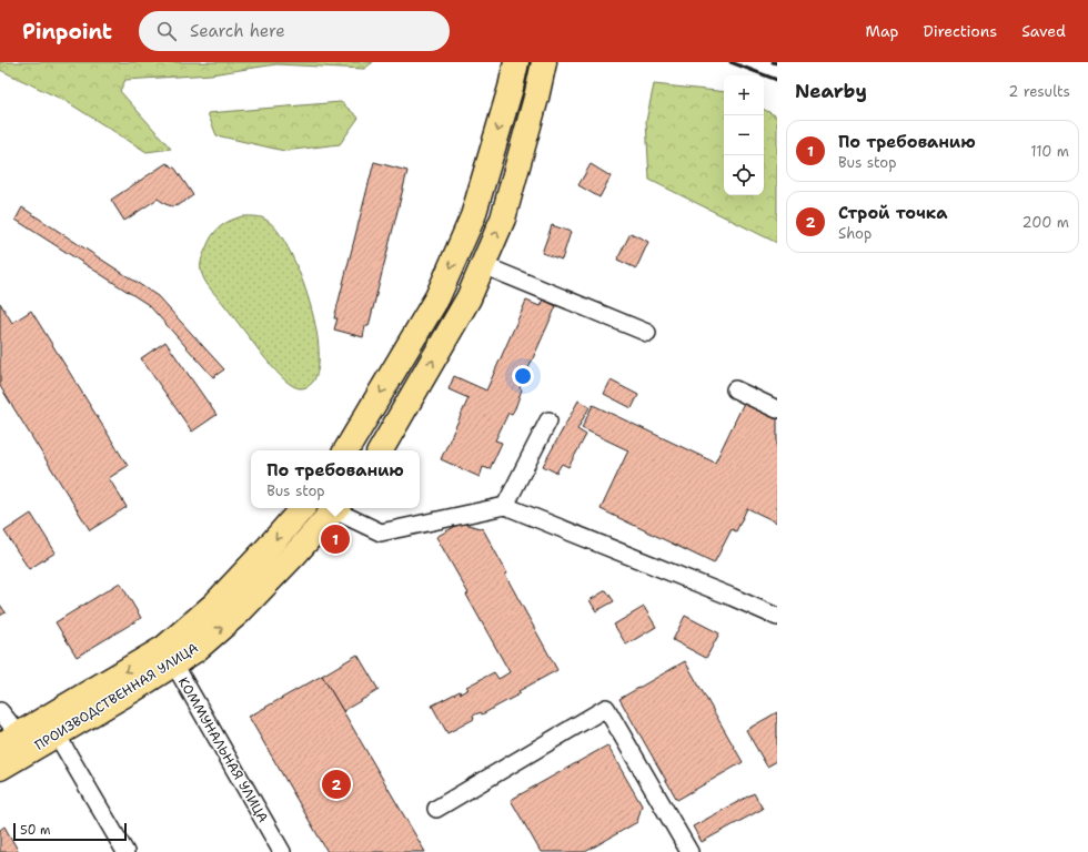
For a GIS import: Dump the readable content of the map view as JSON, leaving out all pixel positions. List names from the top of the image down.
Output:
{
  "streets": {
    "highway": ["ПРОИЗВОДСТВЕННАЯ УЛИЦА"],
    "street": ["КОММУНАЛЬНАЯ УЛИЦА"]
  },
  "crossings": [
    ["ПРОИЗВОДСТВЕННАЯ УЛИЦА", "КОММУНАЛЬНАЯ УЛИЦА"]
  ],
  "scale_bar": "50 m",
  "page": {
    "header": "Pinpoint",
    "search": "Search here",
    "nav": ["Map", "Directions", "Saved"],
    "heading": ["Nearby", "2 results"],
    "map_buttons": ["+", "−"],
    "list": [
      {
        "mark": "1",
        "name": "По требованию",
        "note": "Bus stop",
        "value": "110 m"
      },
      {
        "mark": "2",
        "name": "Строй точка",
        "note": "Shop",
        "value": "200 m"
      }
    ],
    "popup": ["По требованию", "Bus stop"],
    "pins": ["1", "2"],
    "scale": "50 m"
  }
}
